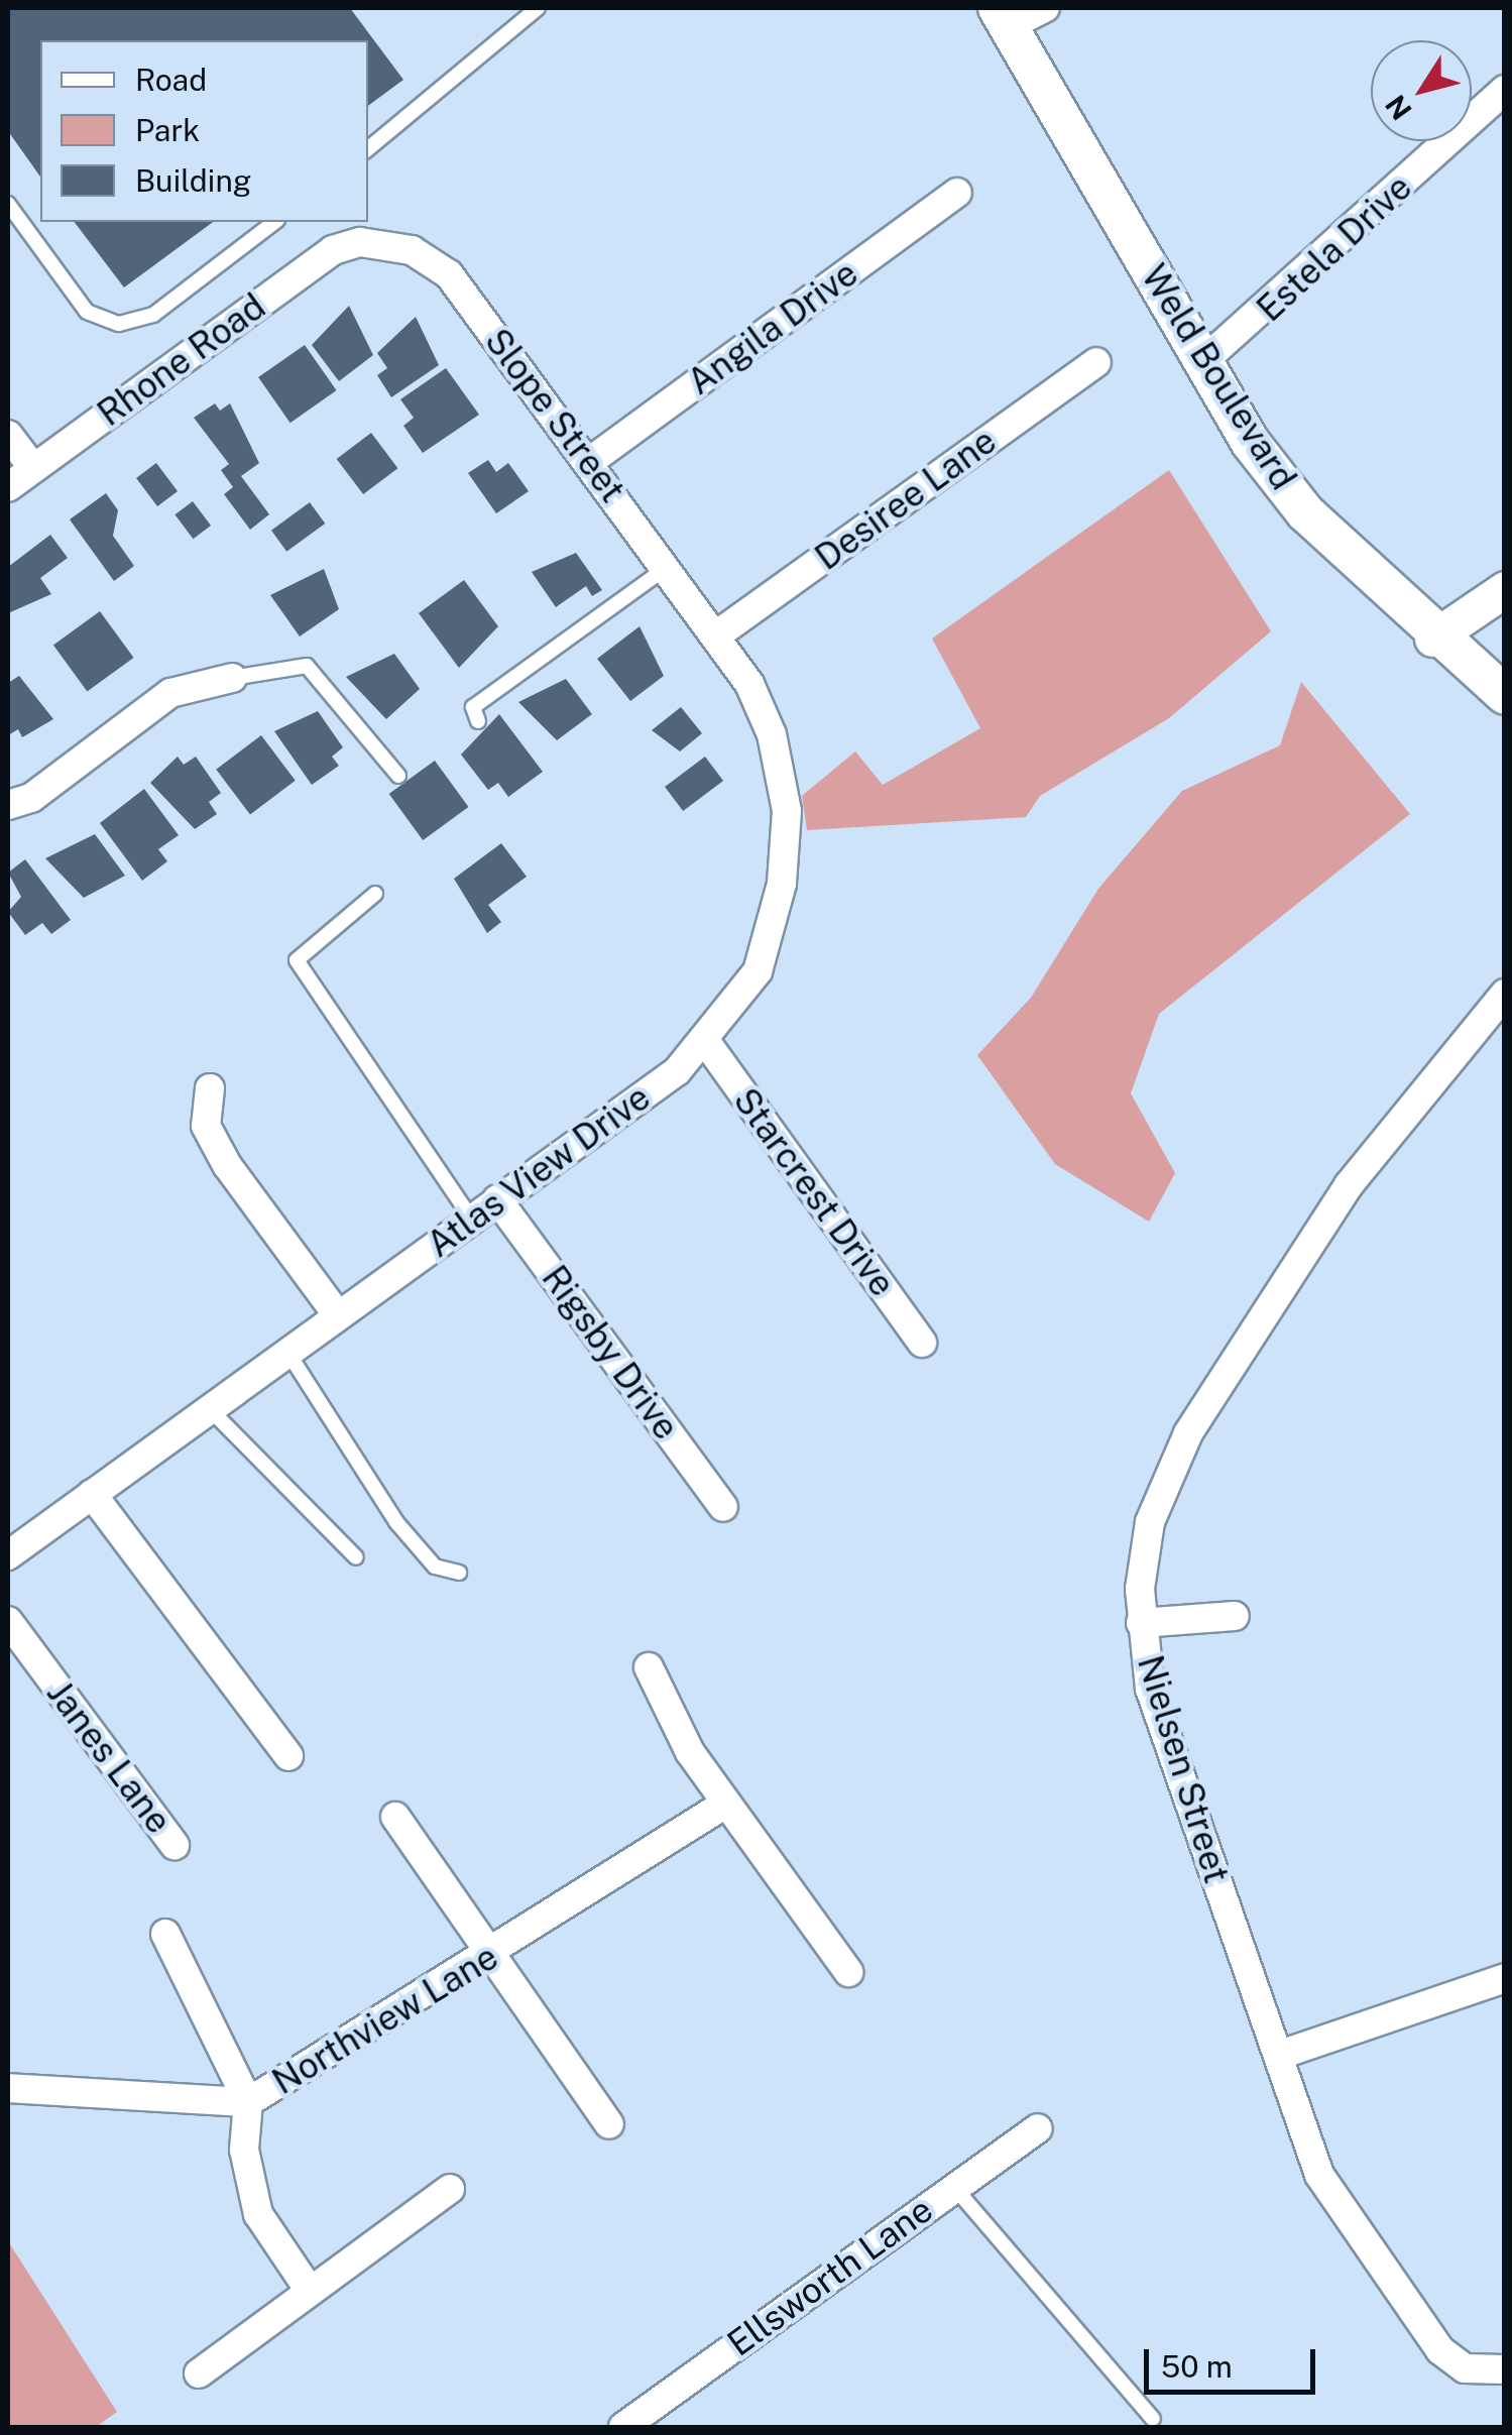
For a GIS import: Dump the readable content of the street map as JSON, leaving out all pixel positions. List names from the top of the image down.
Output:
{
  "streets": {
    "main road": ["Weld Boulevard"],
    "street": [
      "Estela Drive",
      "Angila Drive",
      "Rhone Road",
      "Slope Street",
      "Desiree Lane",
      "Atlas View Drive",
      "Starcrest Drive",
      "Rigsby Drive",
      "Janes Lane",
      "Nielsen Street",
      "Northview Lane",
      "Ellsworth Lane"
    ]
  },
  "crossings": [
    ["Estela Drive", "Weld Boulevard"],
    ["Angila Drive", "Slope Street"],
    ["Rhone Road", "Slope Street"],
    ["Slope Street", "Desiree Lane"],
    ["Slope Street", "Atlas View Drive"],
    ["Desiree Lane", "Atlas View Drive"],
    ["Atlas View Drive", "Starcrest Drive"],
    ["Atlas View Drive", "Rigsby Drive"]
  ],
  "legend": ["Road", "Park", "Building"],
  "scale_bar": "50 m",
  "north": "bottom left"
}
